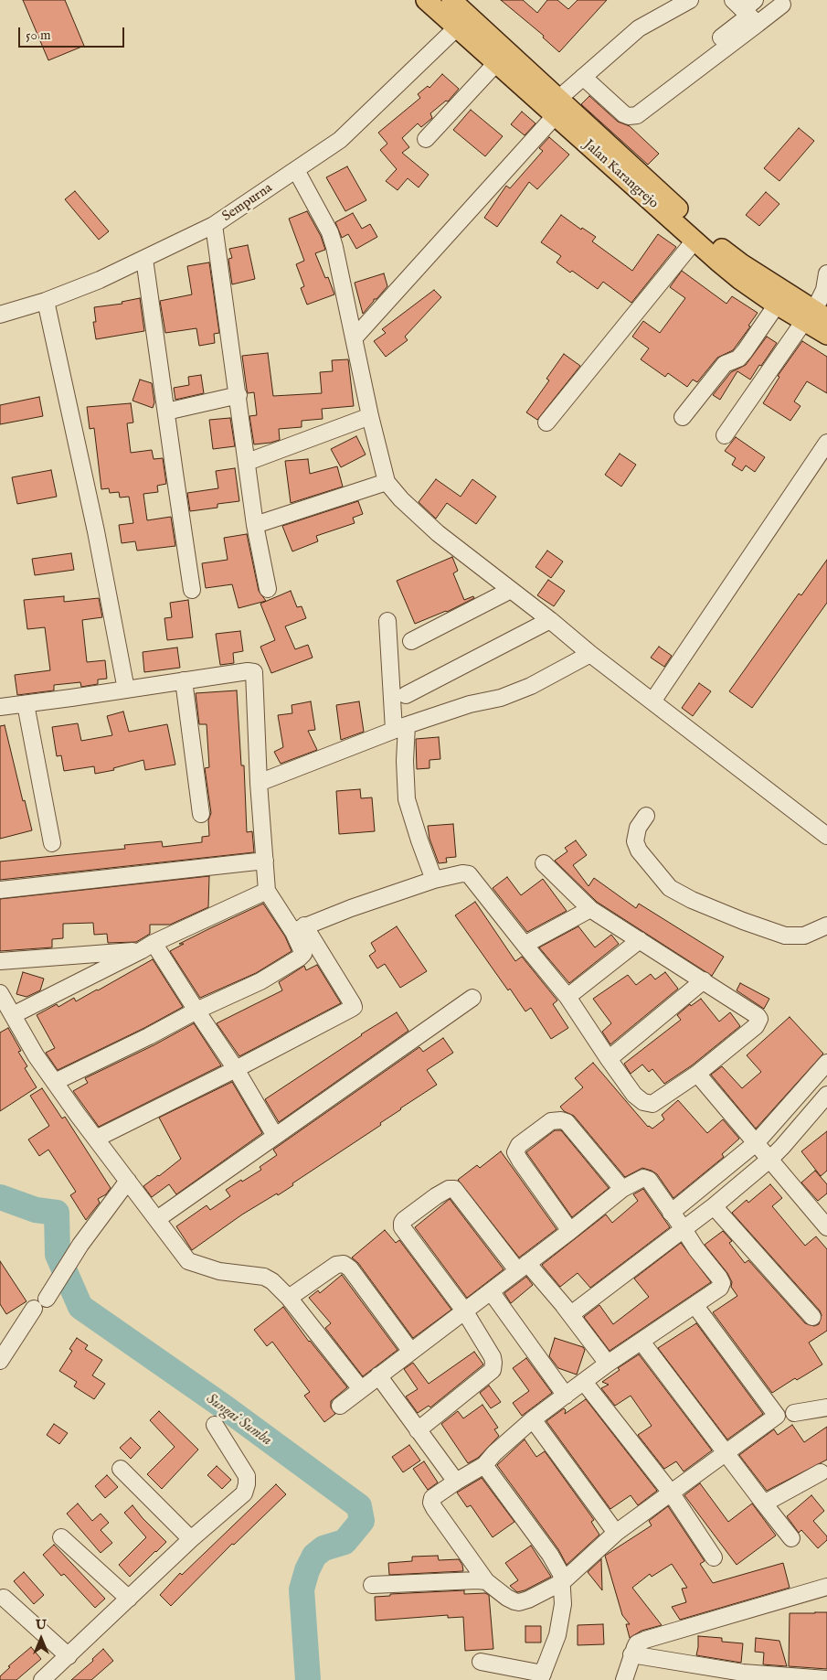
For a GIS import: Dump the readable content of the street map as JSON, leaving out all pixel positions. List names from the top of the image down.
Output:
{
  "streets": {
    "main road": ["Jalan Karangrejo"],
    "street": ["Sempurna"]
  },
  "crossings": [
    ["Jalan Karangrejo", "Sempurna"]
  ],
  "water": ["Sungai Sumba"],
  "scale_bar": "50 m",
  "north": "top"
}
